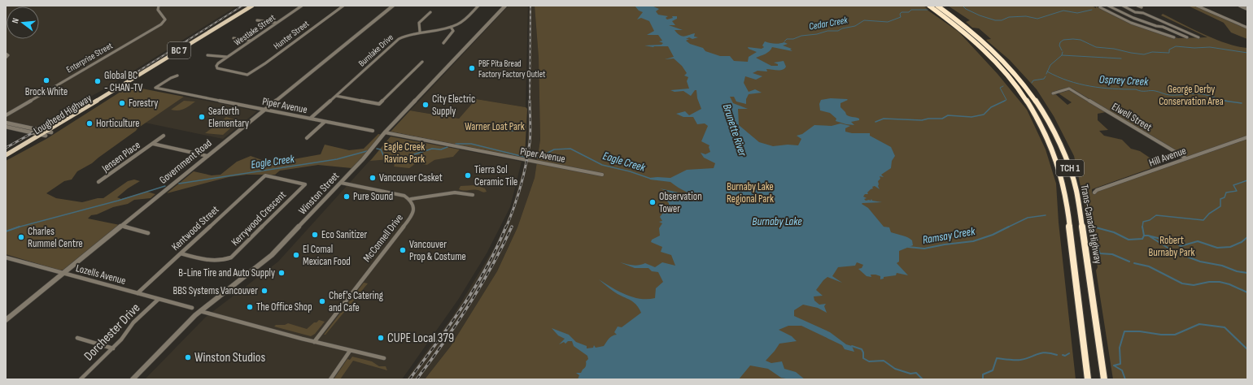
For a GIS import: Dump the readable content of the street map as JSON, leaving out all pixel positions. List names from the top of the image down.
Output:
{
  "streets": {
    "highway": ["TCH 1", "Trans-Canada Highway"],
    "main road": ["BC 7", "Lougheed Highway"],
    "street": [
      "Westlake Street",
      "Hunter Street",
      "Burnlake Drive",
      "Enterprise Street",
      "Piper Avenue",
      "Elwell Street",
      "Jensen Place",
      "Hill Avenue",
      "Government Road",
      "Winston Street",
      "Kerrywood Crescent",
      "Kentwood Street",
      "McConnell Drive",
      "Lozells Avenue",
      "Dorchester Drive"
    ]
  },
  "crossings": [
    ["Westlake Street", "Hunter Street"],
    ["Burnlake Drive", "Piper Avenue"],
    ["Piper Avenue", "Government Road"],
    ["Piper Avenue", "Winston Street"],
    ["Elwell Street", "Hill Avenue"],
    ["Jensen Place", "Government Road"],
    ["Government Road", "Lozells Avenue"],
    ["Kerrywood Crescent", "Kentwood Street"],
    ["Kentwood Street", "Lozells Avenue"],
    ["Lozells Avenue", "Dorchester Drive"]
  ],
  "water": [
    "Cedar Creek",
    "Osprey Creek",
    "Brunette River",
    "Eagle Creek",
    "Burnaby Lake",
    "Ramsay Creek"
  ],
  "parks": [
    "George Derby Conservation Area",
    "Warner Loat Park",
    "Eagle Creek Ravine Park",
    "Burnaby Lake Regional Park",
    "Robert Burnaby Park"
  ],
  "places": [
    "PBF Pita Bread Factory Factory Outlet",
    "Brock White",
    "Global BC - CHAN-TV",
    "Forestry",
    "City Electric Supply",
    "Seaforth Elementary",
    "Horticulture",
    "Tierra Sol Ceramic Tile",
    "Vancouver Casket",
    "Pure Sound",
    "Observation Tower",
    "Eco Sanitizer",
    "Charles Rummel Centre",
    "Vancouver Prop & Costume",
    "El Comal Mexican Food",
    "B-Line Tire and Auto Supply",
    "BBS Systems Vancouver",
    "Chef's Catering and Cafe",
    "The Office Shop",
    "CUPE Local 379",
    "Winston Studios"
  ],
  "north": "left"
}
